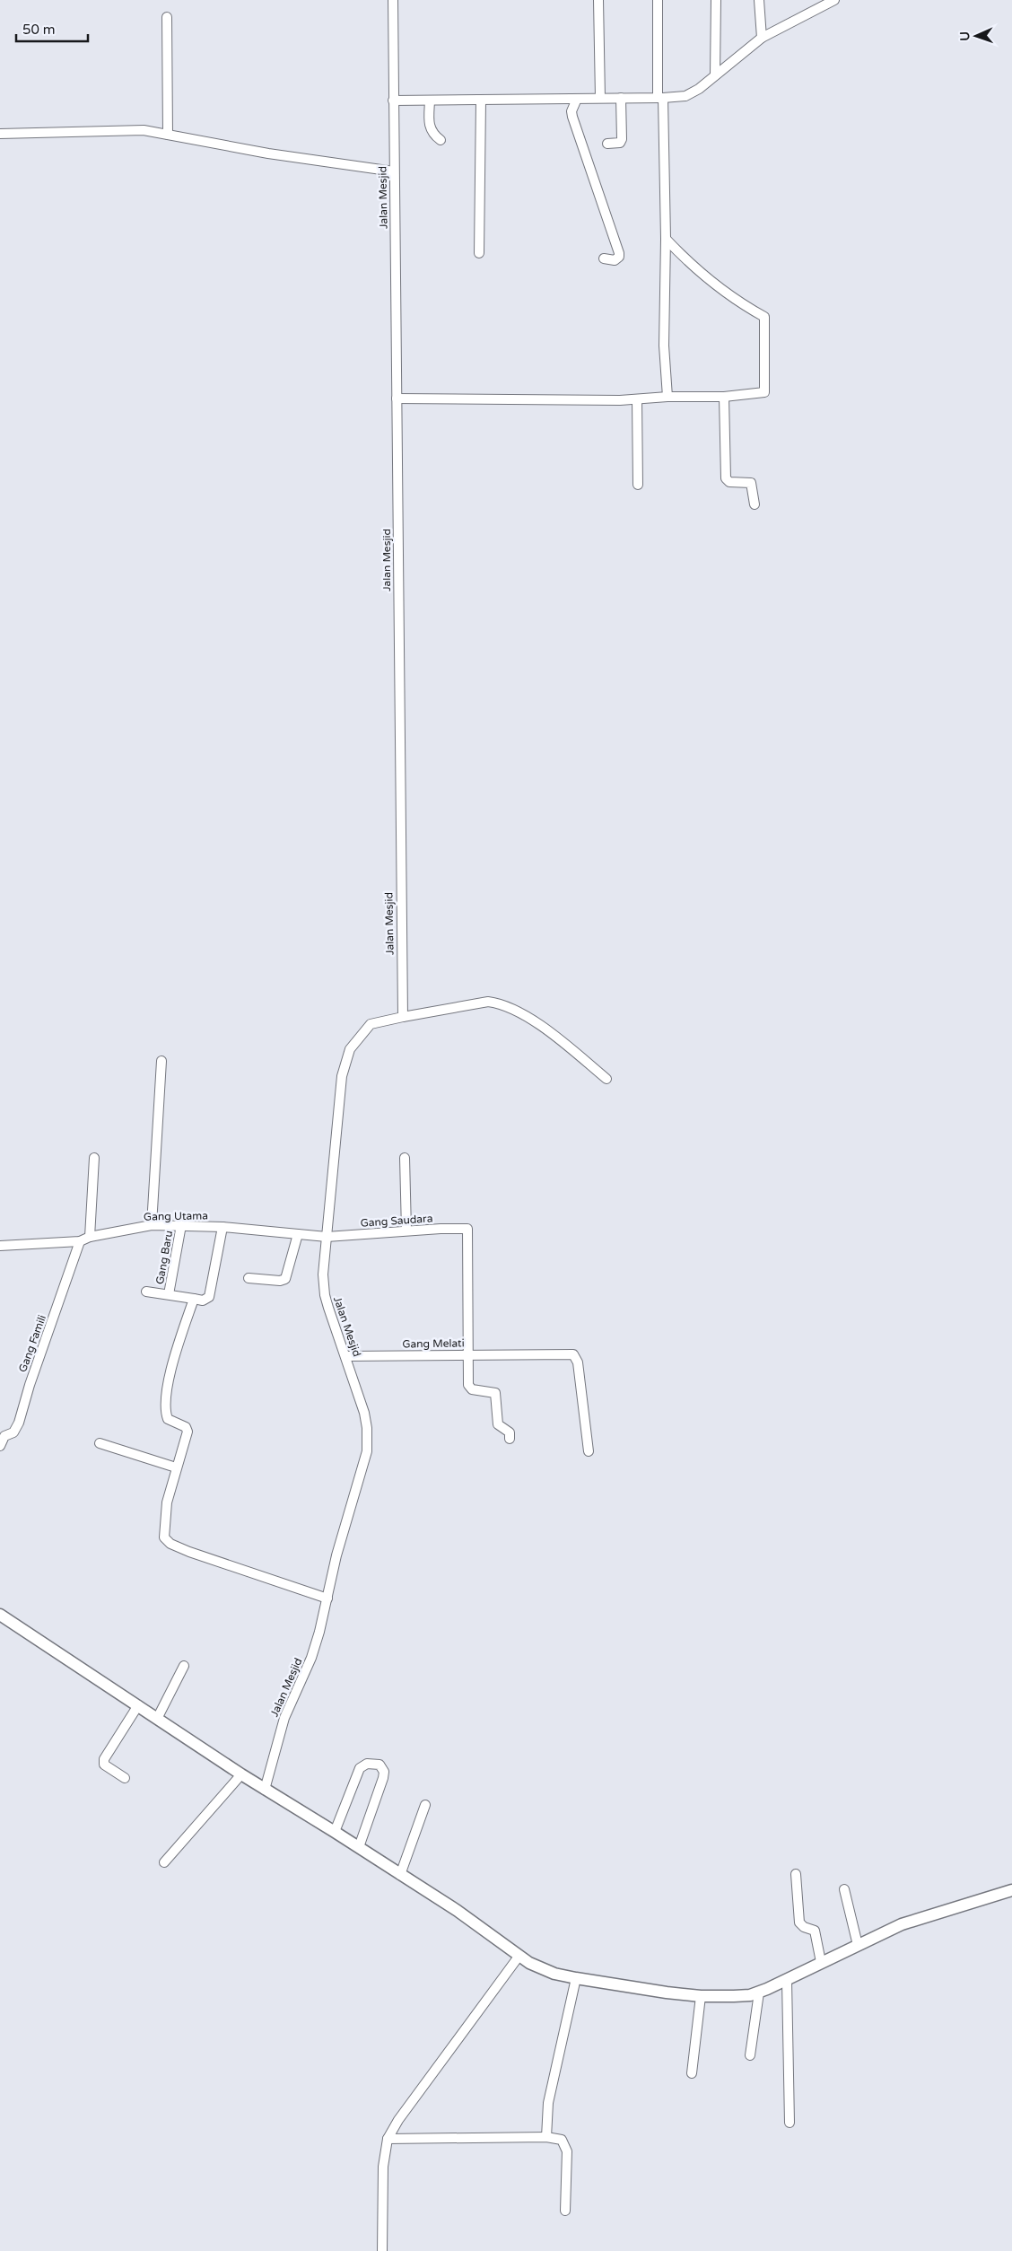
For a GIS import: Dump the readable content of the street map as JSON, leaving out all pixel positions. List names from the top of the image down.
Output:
{
  "streets": {
    "street": [
      "Jalan Mesjid",
      "Gang Utama",
      "Gang Saudara",
      "Gang Baru",
      "Gang Famili",
      "Gang Melati"
    ]
  },
  "crossings": [
    ["Jalan Mesjid", "Gang Utama"],
    ["Jalan Mesjid", "Gang Saudara"],
    ["Jalan Mesjid", "Gang Melati"],
    ["Gang Utama", "Gang Saudara"],
    ["Gang Utama", "Gang Baru"],
    ["Gang Utama", "Gang Famili"],
    ["Gang Saudara", "Gang Melati"]
  ],
  "scale_bar": "50 m",
  "north": "left"
}
